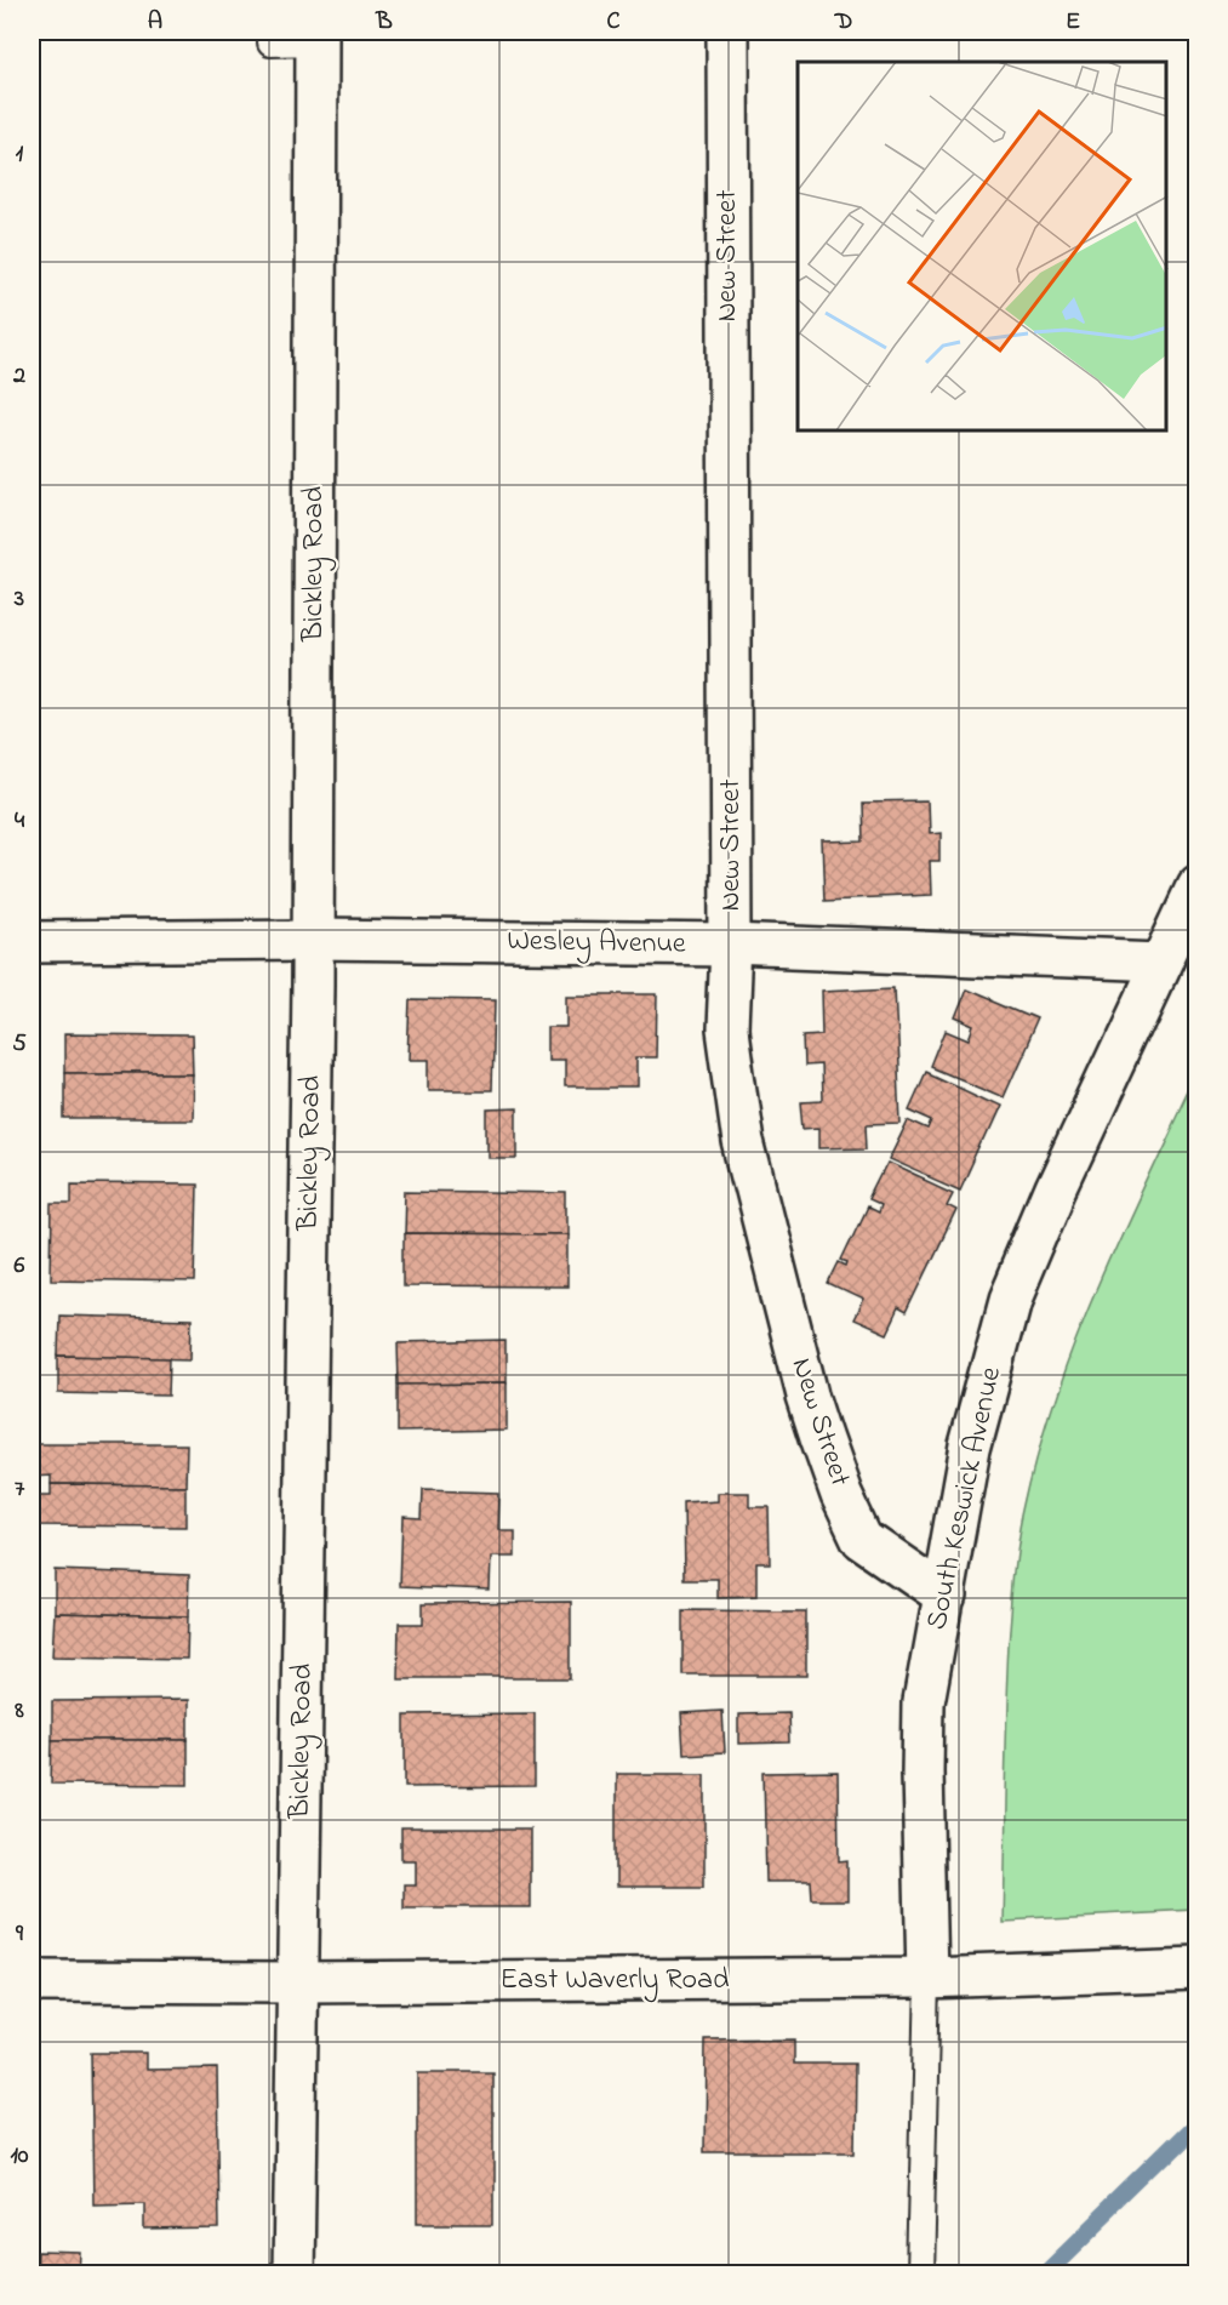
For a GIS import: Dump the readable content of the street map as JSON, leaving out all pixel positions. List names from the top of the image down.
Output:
{
  "streets": {
    "street": [
      "New Street",
      "Bickley Road",
      "Wesley Avenue",
      "South Keswick Avenue",
      "East Waverly Road"
    ]
  },
  "crossings": [
    ["New Street", "Wesley Avenue"],
    ["New Street", "South Keswick Avenue"],
    ["Bickley Road", "Wesley Avenue"],
    ["Bickley Road", "East Waverly Road"],
    ["Wesley Avenue", "South Keswick Avenue"],
    ["South Keswick Avenue", "East Waverly Road"]
  ],
  "grid": {
    "columns": [
      "A",
      "B",
      "C",
      "D",
      "E"
    ],
    "rows": [
      "1",
      "2",
      "3",
      "4",
      "5",
      "6",
      "7",
      "8",
      "9",
      "10"
    ]
  }
}
